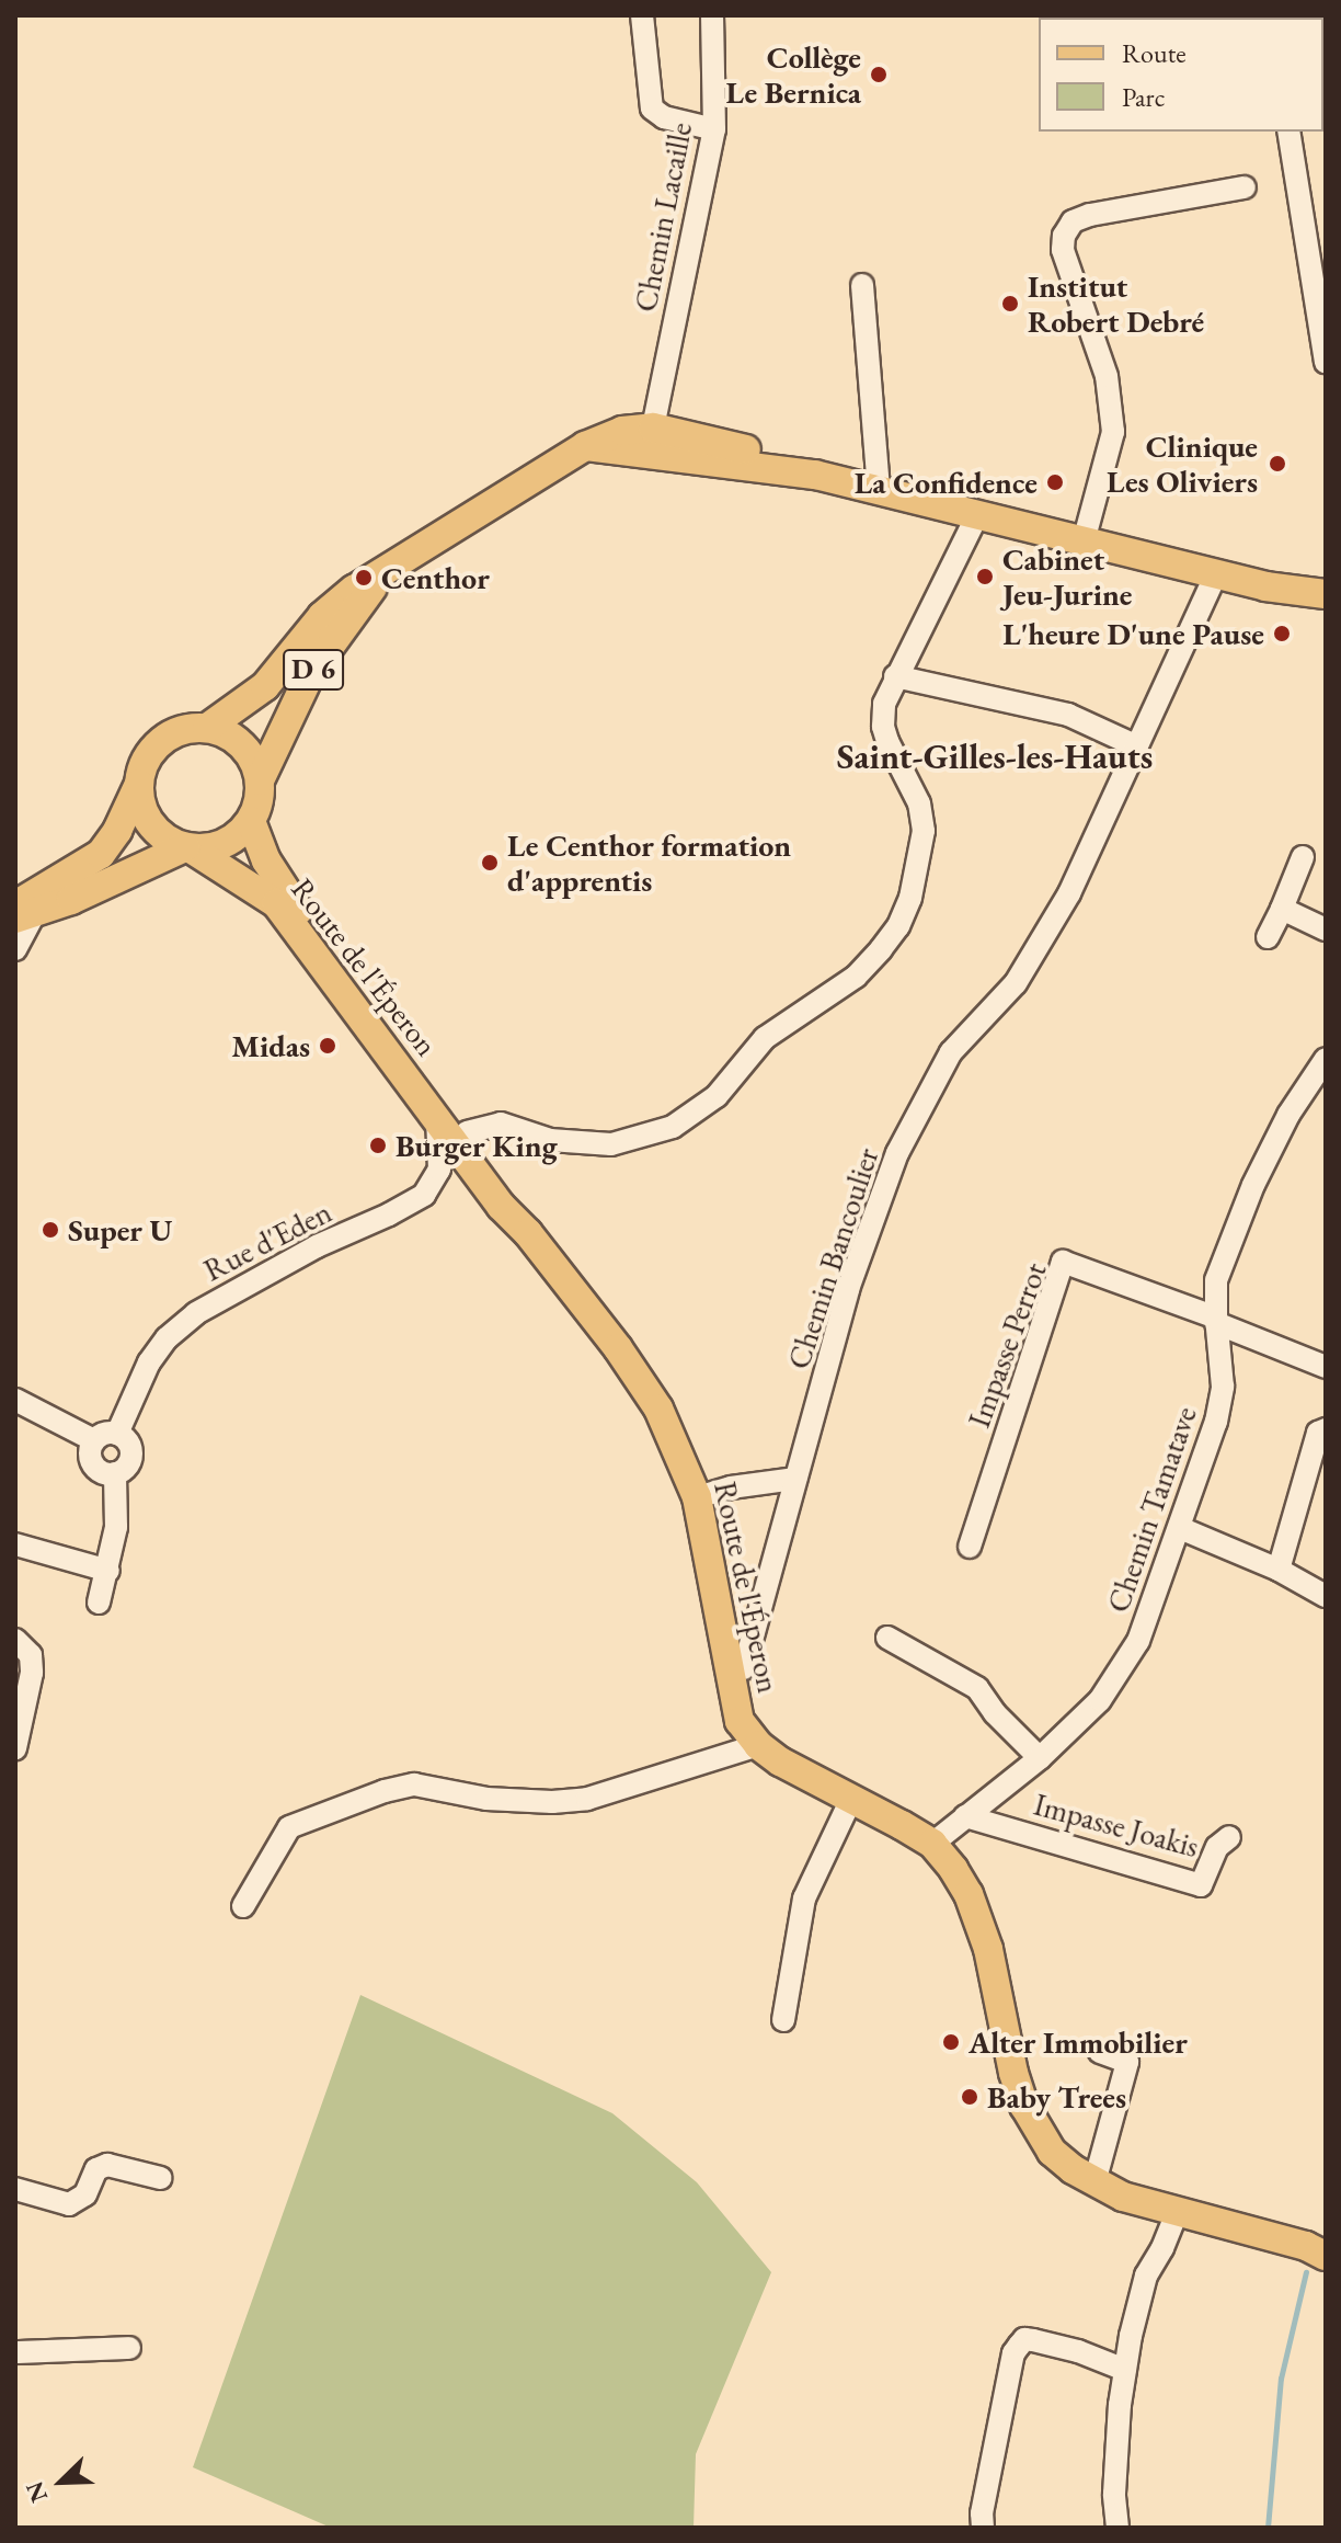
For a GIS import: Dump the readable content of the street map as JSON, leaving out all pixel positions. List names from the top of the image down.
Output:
{
  "streets": {
    "main road": ["D 6", "Route de l'Éperon"],
    "street": [
      "Chemin Lacaille",
      "Rue d'Eden",
      "Chemin Bancoulier",
      "Impasse Perrot",
      "Chemin Tamatave",
      "Impasse Joakis"
    ]
  },
  "crossings": [
    ["Chemin Lacaille", "D 6"],
    ["D 6", "Route de l'Éperon"],
    ["D 6", "Chemin Bancoulier"],
    ["Route de l'Éperon", "Rue d'Eden"],
    ["Route de l'Éperon", "Chemin Tamatave"],
    ["Impasse Perrot", "Chemin Tamatave"],
    ["Chemin Tamatave", "Impasse Joakis"]
  ],
  "districts": ["Saint-Gilles-les-Hauts"],
  "places": [
    "Collège Le Bernica",
    "Institut Robert Debré",
    "Clinique Les Oliviers",
    "La Confidence",
    "Cabinet Jeu-Jurine",
    "Centhor",
    "L'heure D'une Pause",
    "Le Centhor formation d'apprentis",
    "Midas",
    "Burger King",
    "Super U",
    "Alter Immobilier",
    "Baby Trees"
  ],
  "legend": ["Route", "Parc"],
  "north": "bottom left"
}
